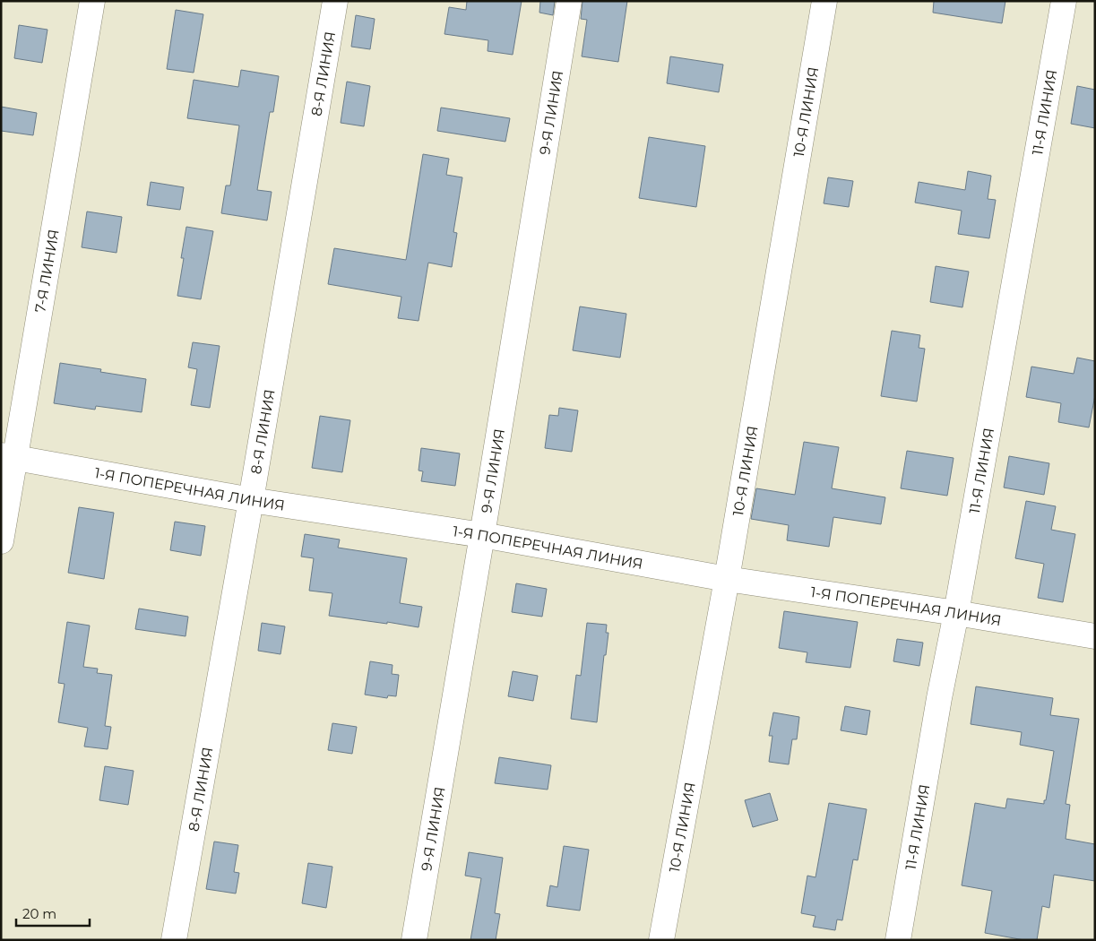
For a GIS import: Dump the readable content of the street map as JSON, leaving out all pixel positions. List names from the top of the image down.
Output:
{
  "streets": {
    "street": [
      "8-Я ЛИНИЯ",
      "9-Я ЛИНИЯ",
      "10-Я ЛИНИЯ",
      "11-Я ЛИНИЯ",
      "7-Я ЛИНИЯ",
      "1-Я ПОПЕРЕЧНАЯ ЛИНИЯ"
    ]
  },
  "crossings": [
    ["8-Я ЛИНИЯ", "1-Я ПОПЕРЕЧНАЯ ЛИНИЯ"],
    ["9-Я ЛИНИЯ", "1-Я ПОПЕРЕЧНАЯ ЛИНИЯ"],
    ["10-Я ЛИНИЯ", "1-Я ПОПЕРЕЧНАЯ ЛИНИЯ"],
    ["11-Я ЛИНИЯ", "1-Я ПОПЕРЕЧНАЯ ЛИНИЯ"],
    ["7-Я ЛИНИЯ", "1-Я ПОПЕРЕЧНАЯ ЛИНИЯ"]
  ],
  "scale_bar": "20 m"
}
